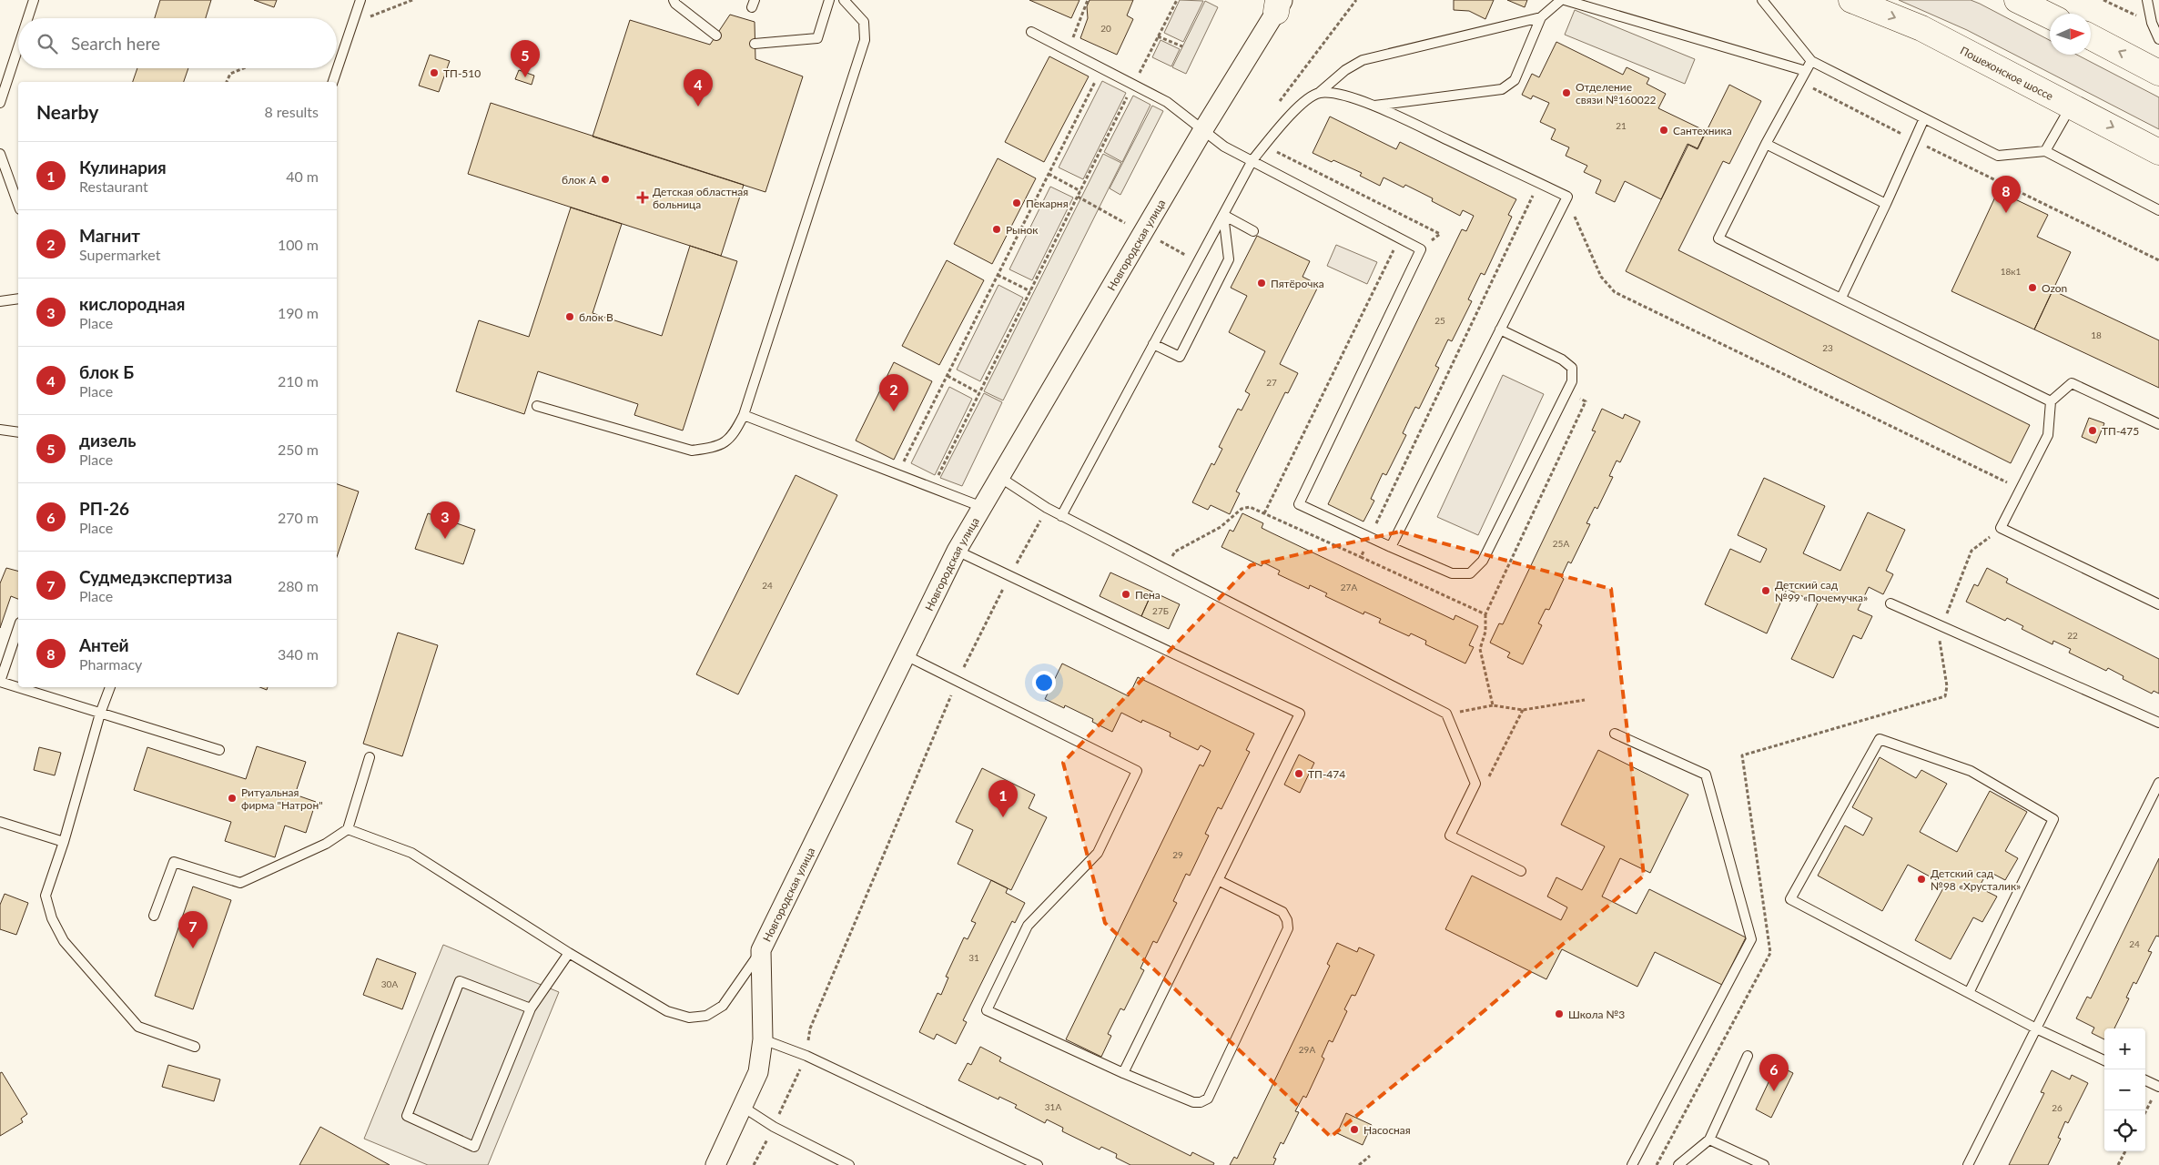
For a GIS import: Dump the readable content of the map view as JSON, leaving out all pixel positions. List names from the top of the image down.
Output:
{
  "streets": {
    "main road": ["Пошехонское шоссе"],
    "street": ["Новгородская улица"]
  },
  "places": {
    "other": [
      "ТП-510",
      "Отделение связи №160022",
      "Сантехника",
      "блок А",
      "Пекарня",
      "Рынок",
      "Пятёрочка",
      "Ozon",
      "блок В",
      "ТП-475",
      "Детский сад №99 «Почемучка»",
      "Пена",
      "ТП-474",
      "Ритуальная фирма \"Натрон\"",
      "Детский сад №98 «Хрусталик»",
      "Школа №3",
      "Насосная"
    ],
    "health": ["Детская областная больница"]
  },
  "house_numbers": [
    "20",
    "21",
    "18к1",
    "25",
    "18",
    "23",
    "27",
    "25А",
    "24",
    "27А",
    "27Б",
    "22",
    "29",
    "24",
    "31",
    "30А",
    "29А",
    "31А",
    "26"
  ],
  "north": "right",
  "page": {
    "search": "Search here",
    "pins": [
      "5",
      "4",
      "8",
      "2",
      "3",
      "1",
      "7",
      "6"
    ],
    "heading": ["Nearby", "8 results"],
    "list": [
      {
        "mark": "1",
        "name": "Кулинария",
        "note": "Restaurant",
        "value": "40 m"
      },
      {
        "mark": "2",
        "name": "Магнит",
        "note": "Supermarket",
        "value": "100 m"
      },
      {
        "mark": "3",
        "name": "кислородная",
        "note": "Place",
        "value": "190 m"
      },
      {
        "mark": "4",
        "name": "блок Б",
        "note": "Place",
        "value": "210 m"
      },
      {
        "mark": "5",
        "name": "дизель",
        "note": "Place",
        "value": "250 m"
      },
      {
        "mark": "6",
        "name": "РП-26",
        "note": "Place",
        "value": "270 m"
      },
      {
        "mark": "7",
        "name": "Судмедэкспертиза",
        "note": "Place",
        "value": "280 m"
      },
      {
        "mark": "8",
        "name": "Антей",
        "note": "Pharmacy",
        "value": "340 m"
      }
    ],
    "map_buttons": ["+", "−"]
  }
}
